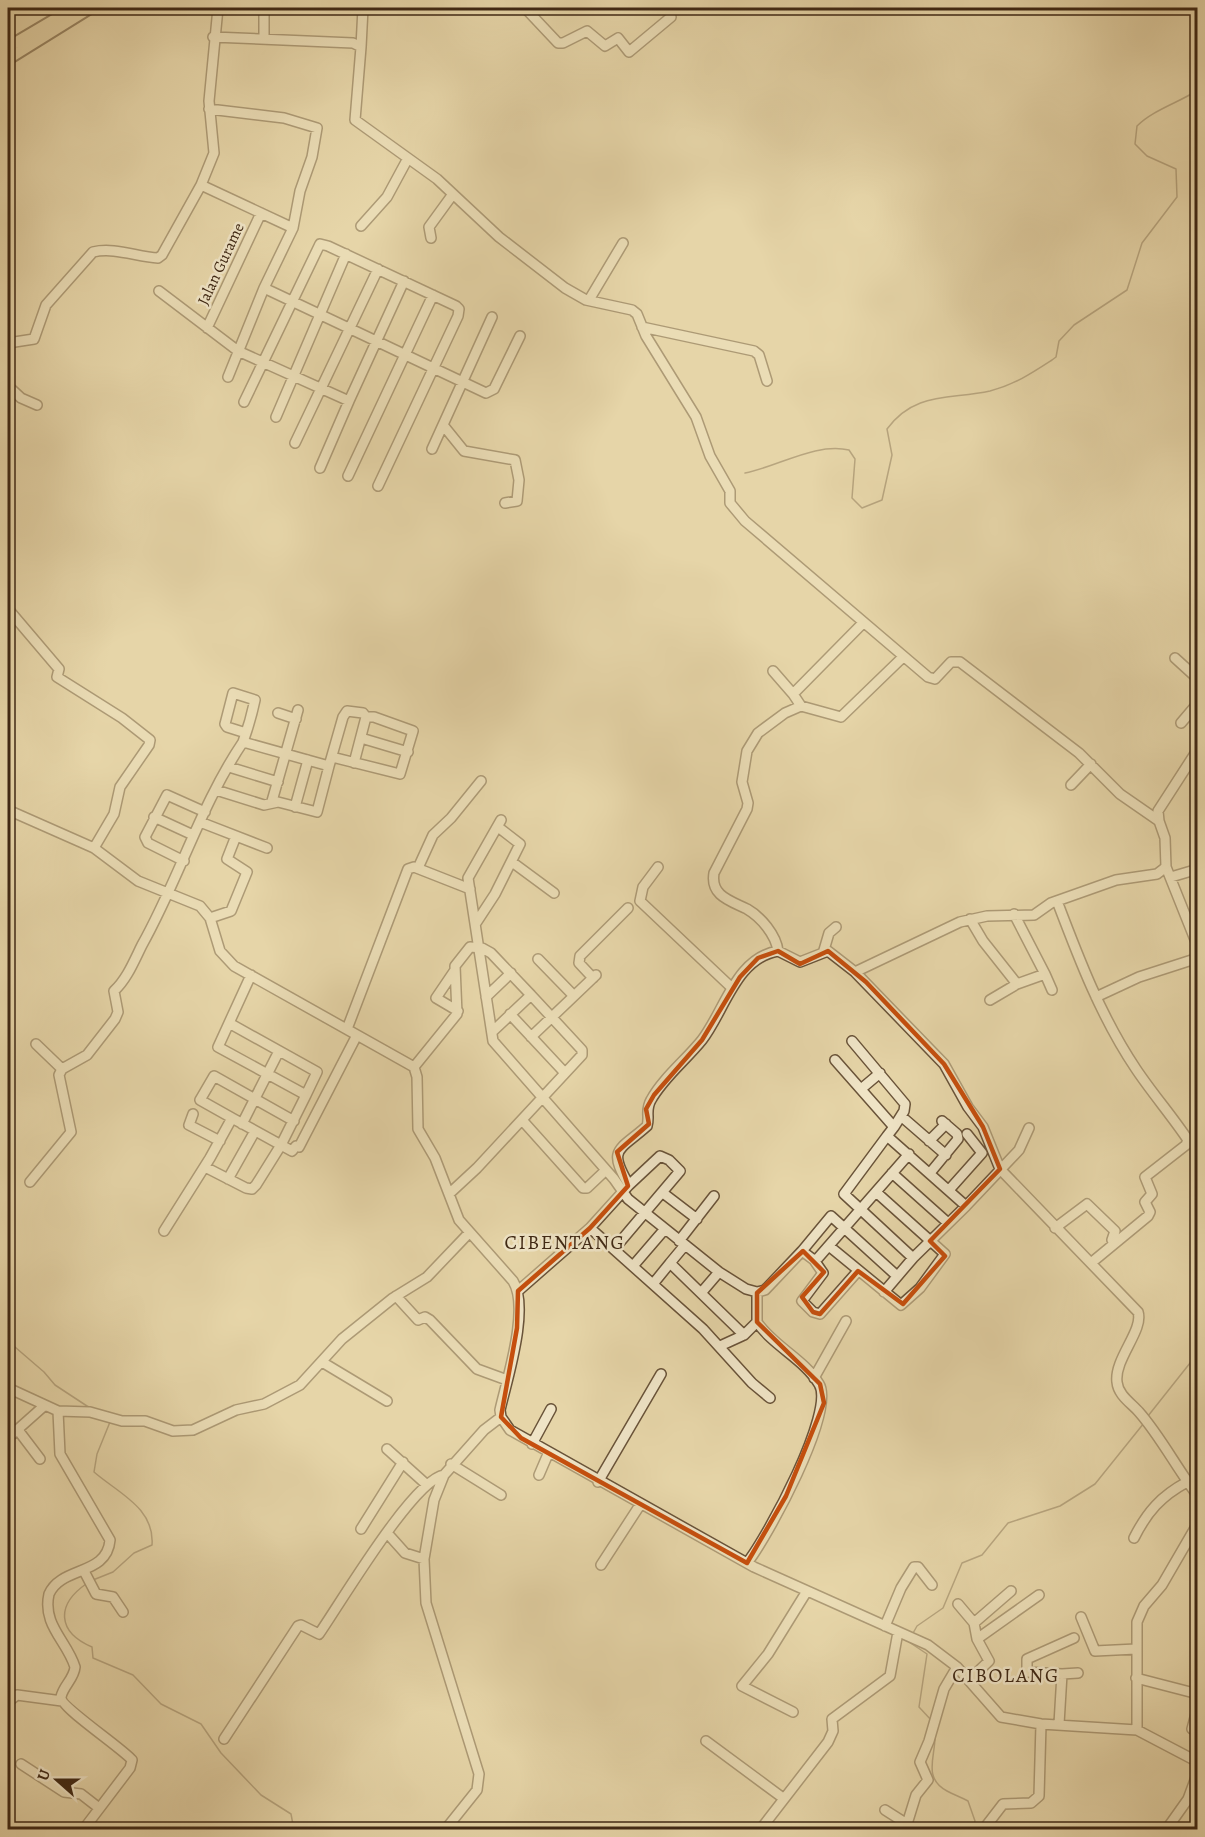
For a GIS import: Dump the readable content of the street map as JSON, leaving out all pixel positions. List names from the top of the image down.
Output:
{
  "streets": {
    "street": ["Jalan Gurame"]
  },
  "districts": ["CIBENTANG", "CIBOLANG"],
  "north": "left"
}
